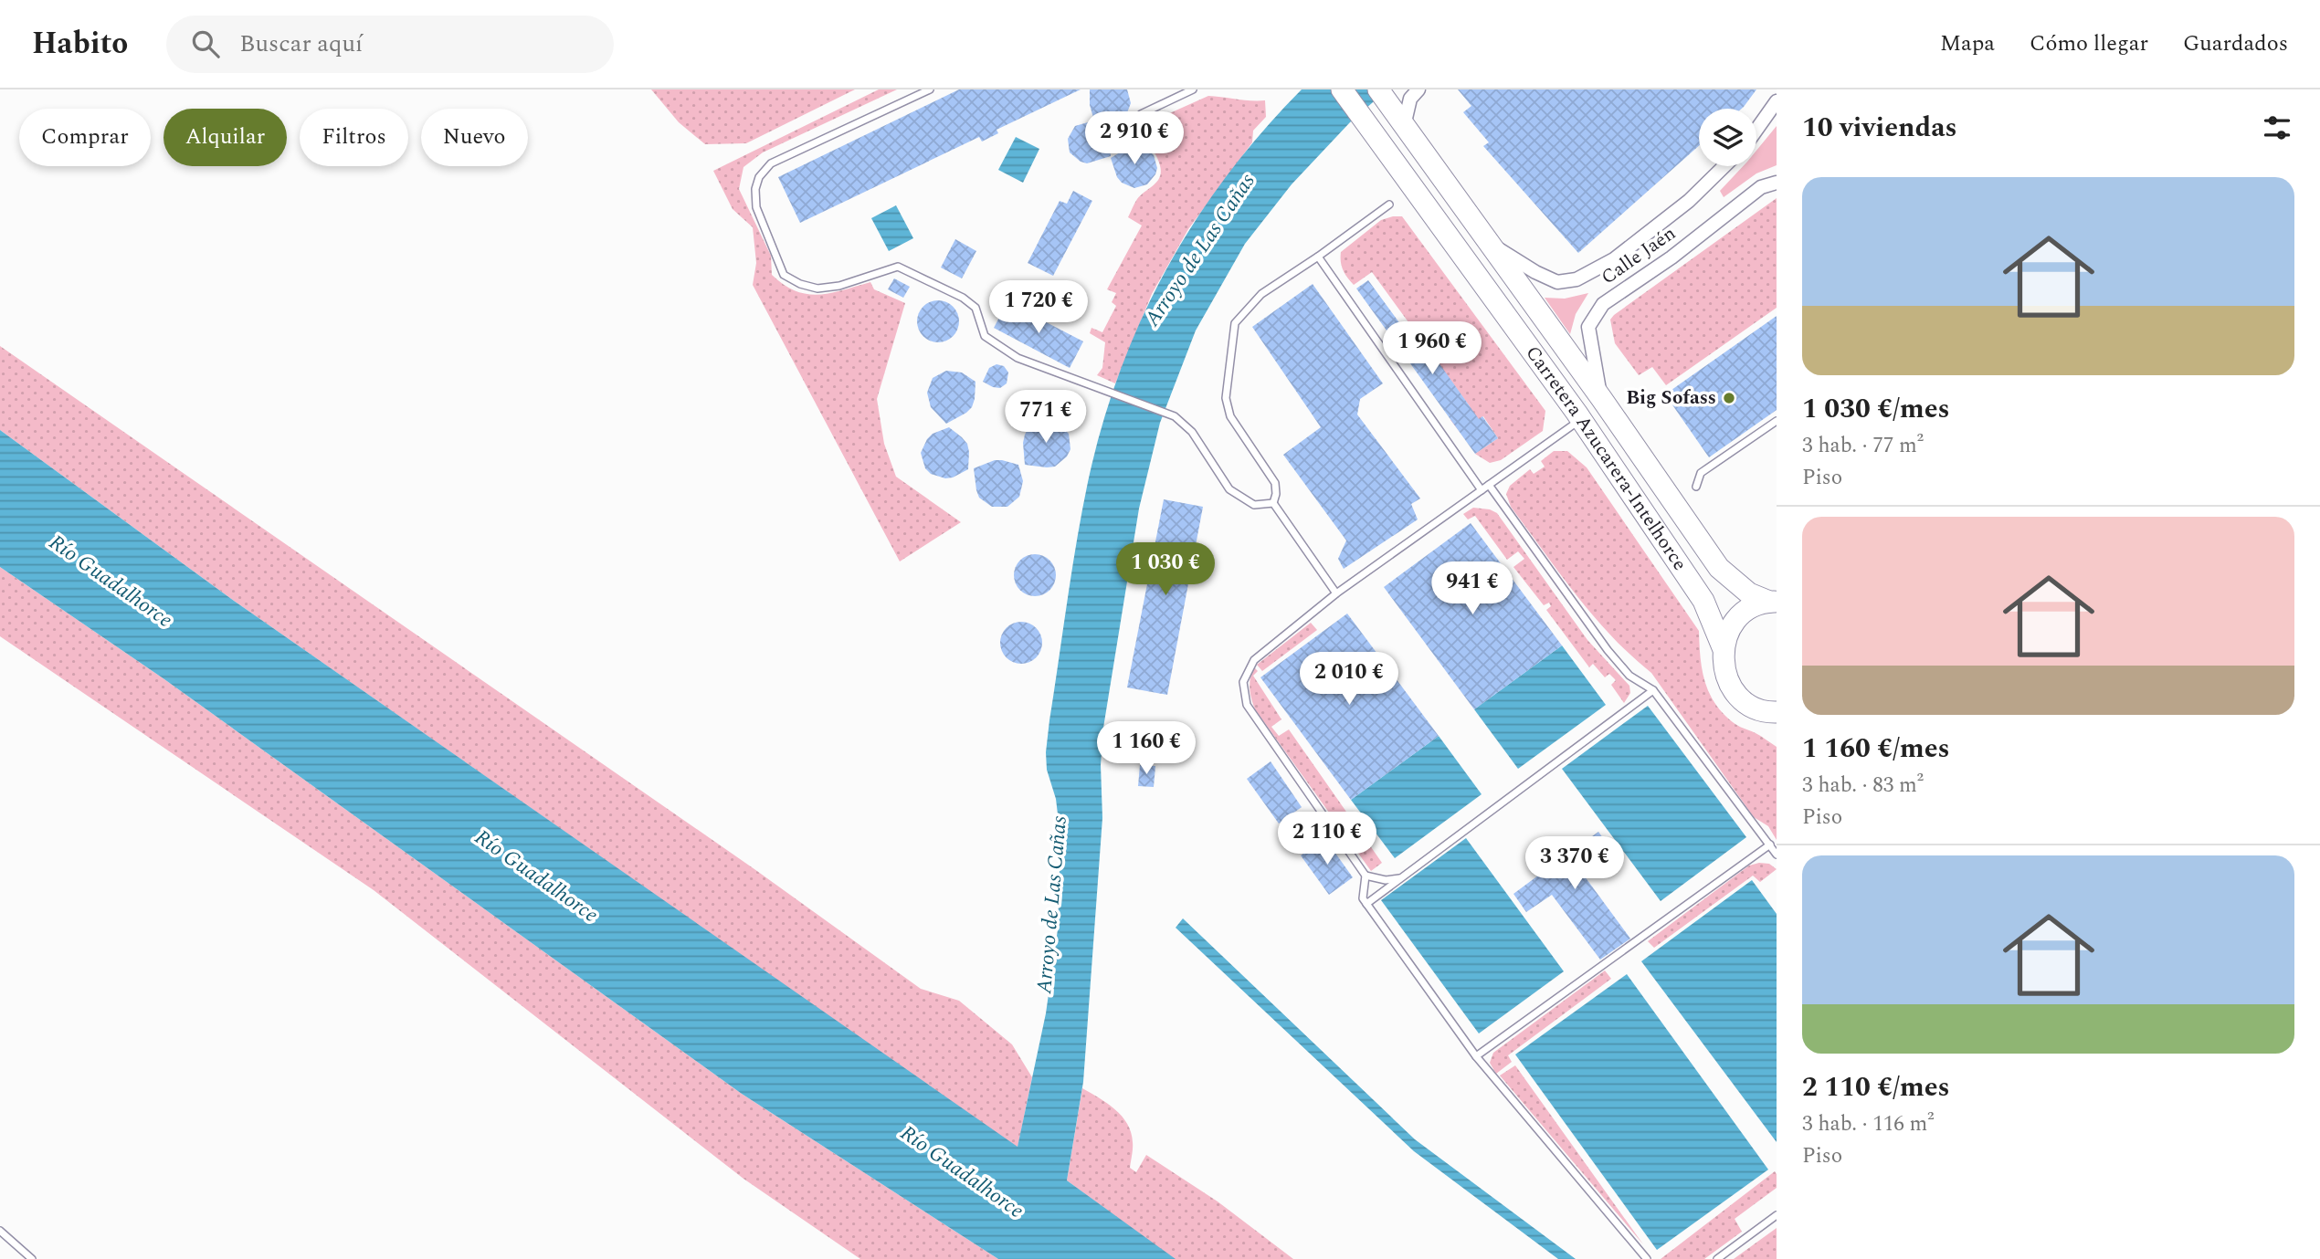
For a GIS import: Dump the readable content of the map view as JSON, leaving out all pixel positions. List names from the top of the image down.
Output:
{
  "streets": {
    "main road": ["Carretera Azucarera-Intelhorce"],
    "street": ["Calle Jaén"]
  },
  "crossings": [
    ["Calle Jaén", "Carretera Azucarera-Intelhorce"]
  ],
  "water": ["Arroyo de Las Cañas", "Río Guadalhorce"],
  "places": ["Big Sofass"],
  "page": {
    "header": "Habito",
    "search": "Buscar aquí",
    "nav": ["Mapa", "Cómo llegar", "Guardados"],
    "heading": "10 viviendas",
    "chip": [
      "Comprar",
      "Alquilar",
      "Filtros",
      "Nuevo"
    ],
    "price": [
      "2 910 €",
      "1 720 €",
      "1 960 €",
      "771 €",
      "1 030 €",
      "941 €",
      "2 010 €",
      "1 160 €",
      "2 110 €",
      "3 370 €"
    ],
    "list": [
      {
        "name": "1 030 €/mes",
        "note": "3 hab. · 77 m² · Piso"
      },
      {
        "name": "1 160 €/mes",
        "note": "3 hab. · 83 m² · Piso"
      },
      {
        "name": "2 110 €/mes",
        "note": "3 hab. · 116 m² · Piso"
      }
    ]
  }
}
